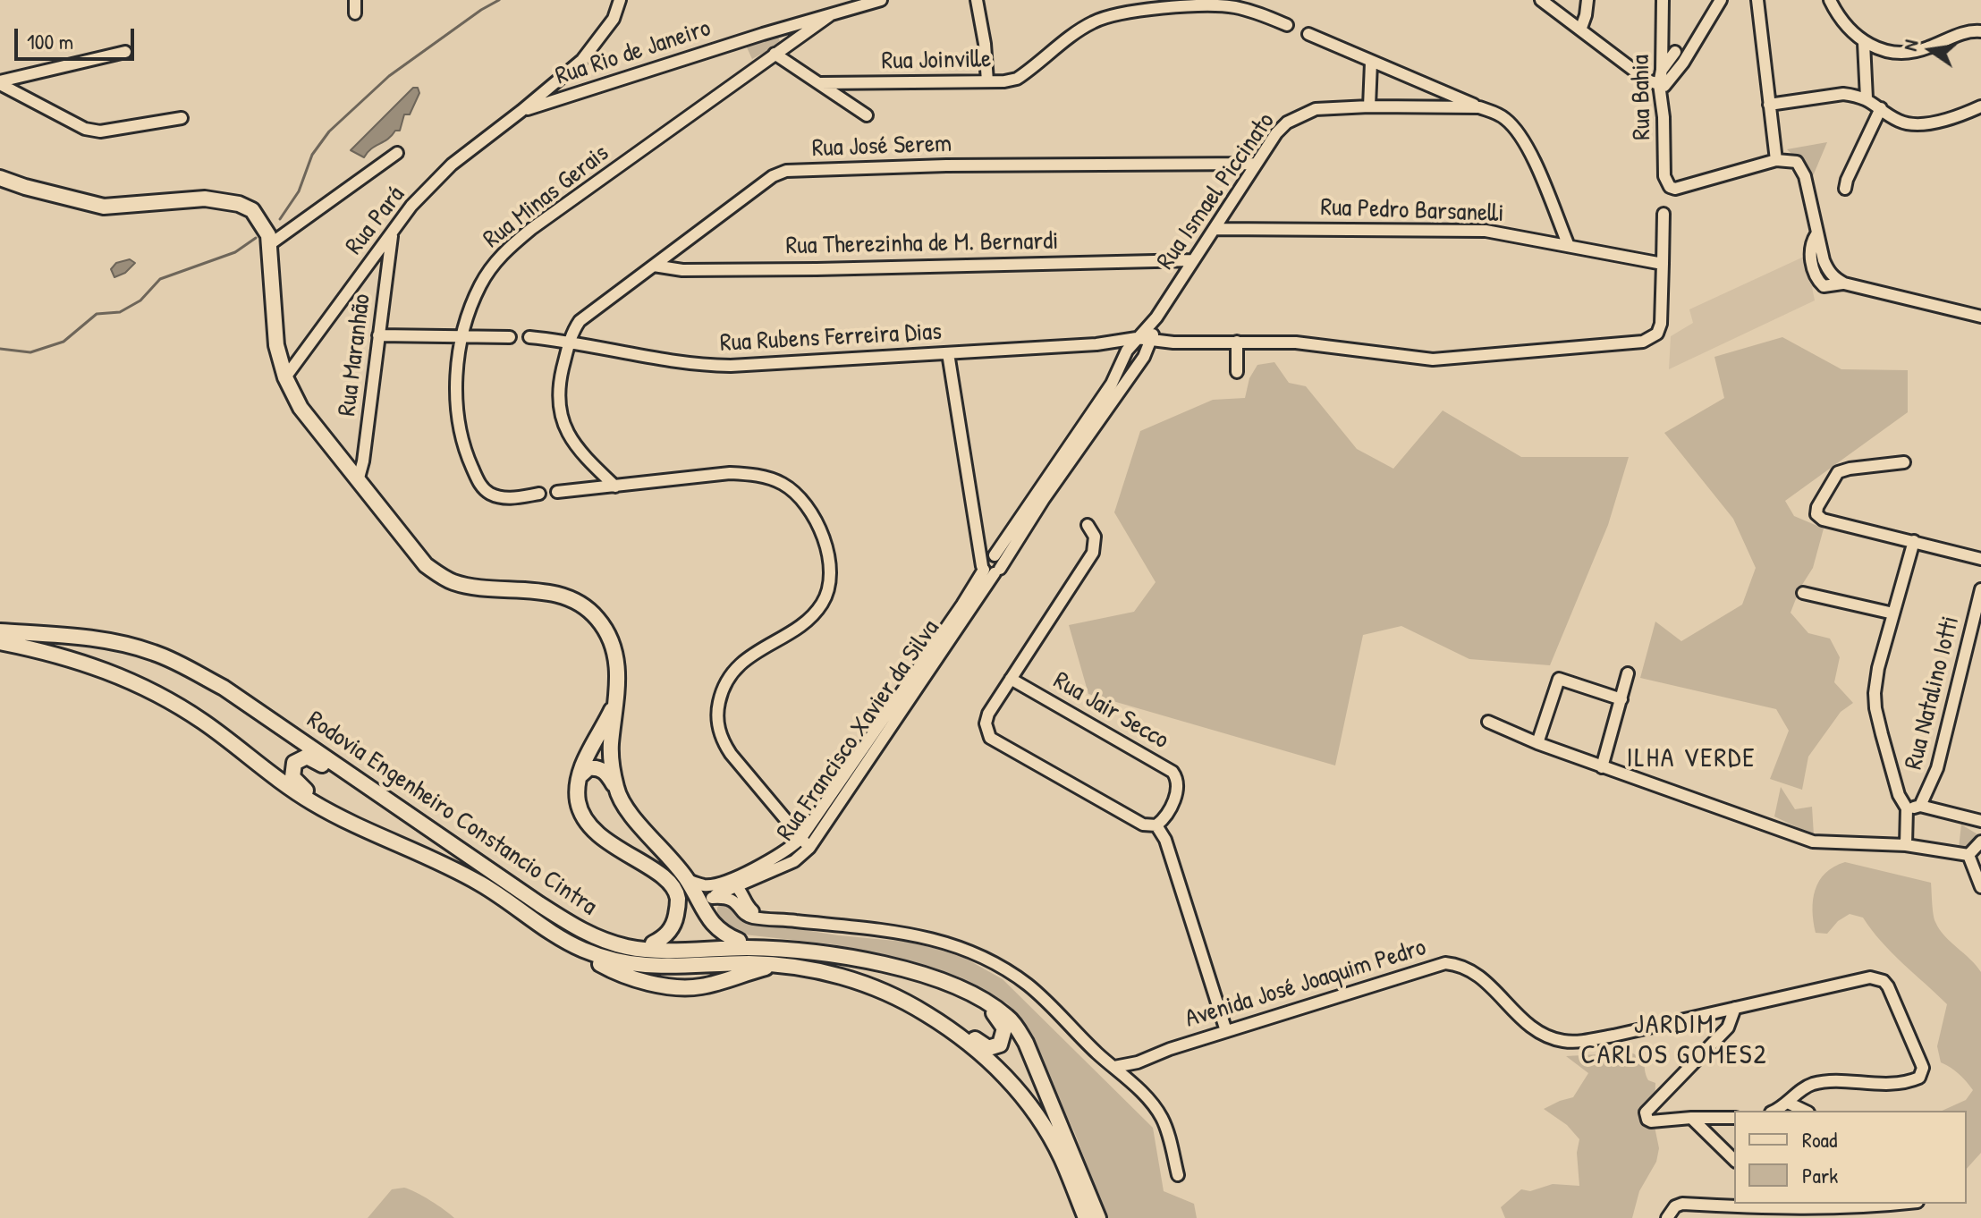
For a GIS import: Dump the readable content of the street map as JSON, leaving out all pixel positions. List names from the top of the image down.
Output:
{
  "streets": {
    "main road": ["Rodovia Engenheiro Constancio Cintra"],
    "street": [
      "Rua Rio de Janeiro",
      "Rua Joinville",
      "Rua Bahia",
      "Rua José Serem",
      "Rua Ismael Piccinato",
      "Rua Minas Gerais",
      "Rua Pedro Barsanelli",
      "Rua Pará",
      "Rua Therezinha de M. Bernardi",
      "Rua Rubens Ferreira Dias",
      "Rua Maranhão",
      "Rua Natalino Iotti",
      "Rua Jair Secco",
      "Rua Francisco Xavier da Silva",
      "Avenida José Joaquim Pedro"
    ]
  },
  "crossings": [
    ["Rua Rio de Janeiro", "Rua Minas Gerais"],
    ["Rua Rio de Janeiro", "Rua Pará"],
    ["Rua José Serem", "Rua Ismael Piccinato"],
    ["Rua José Serem", "Rua Therezinha de M. Bernardi"],
    ["Rua José Serem", "Rua Rubens Ferreira Dias"],
    ["Rua Ismael Piccinato", "Rua Pedro Barsanelli"],
    ["Rua Ismael Piccinato", "Rua Therezinha de M. Bernardi"],
    ["Rua Ismael Piccinato", "Rua Rubens Ferreira Dias"],
    ["Rua Ismael Piccinato", "Rua Francisco Xavier da Silva"],
    ["Rua Pará", "Rua Maranhão"],
    ["Rua Rubens Ferreira Dias", "Rua Francisco Xavier da Silva"]
  ],
  "districts": ["ILHA VERDE", "JARDIM CARLOS GOMES2"],
  "legend": ["Road", "Park"],
  "scale_bar": "100 m",
  "north": "left"
}
